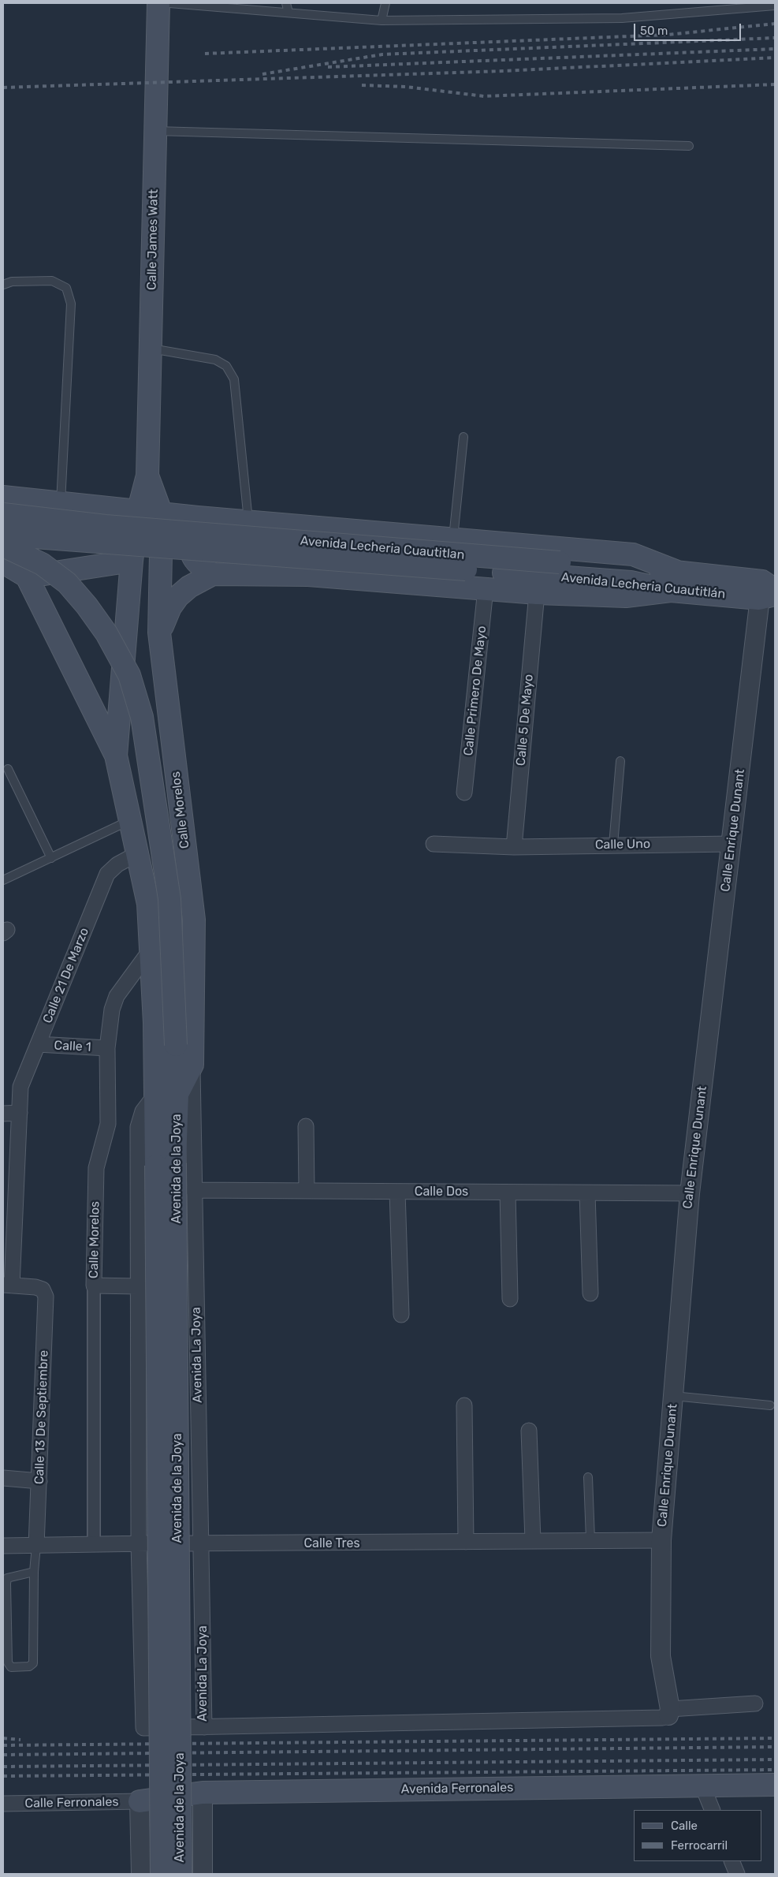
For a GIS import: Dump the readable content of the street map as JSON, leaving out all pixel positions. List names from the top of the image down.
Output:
{
  "streets": {
    "main road": [
      "Calle James Watt",
      "Avenida Lecheria Cuautitlan",
      "Avenida Lecheria Cuautitlán",
      "Calle Morelos",
      "Avenida de la Joya",
      "Avenida Ferronales"
    ],
    "street": [
      "Calle Primero De Mayo",
      "Calle 5 De Mayo",
      "Calle Enrique Dunant",
      "Calle Uno",
      "Calle 21 De Marzo",
      "Calle 1",
      "Calle Dos",
      "Avenida La Joya",
      "Calle 13 De Septiembre",
      "Calle Tres",
      "Calle Ferronales"
    ]
  },
  "crossings": [
    ["Calle James Watt", "Calle Morelos"],
    ["Avenida Lecheria Cuautitlan", "Avenida Lecheria Cuautitlán"],
    ["Avenida Lecheria Cuautitlan", "Calle Enrique Dunant"],
    ["Calle 5 De Mayo", "Calle Uno"],
    ["Calle Morelos", "Calle 1"],
    ["Calle Morelos", "Avenida de la Joya"],
    ["Calle Morelos", "Avenida La Joya"],
    ["Calle Morelos", "Calle Tres"],
    ["Calle Enrique Dunant", "Calle Uno"],
    ["Calle Enrique Dunant", "Calle Dos"],
    ["Calle Enrique Dunant", "Calle Tres"],
    ["Calle 21 De Marzo", "Calle 1"],
    ["Calle 21 De Marzo", "Calle 13 De Septiembre"],
    ["Avenida de la Joya", "Avenida La Joya"],
    ["Calle Dos", "Avenida La Joya"],
    ["Avenida La Joya", "Calle Tres"],
    ["Calle 13 De Septiembre", "Calle Tres"],
    ["Avenida Ferronales", "Calle Ferronales"]
  ],
  "legend": ["Calle", "Ferrocarril"],
  "scale_bar": "50 m"
}
